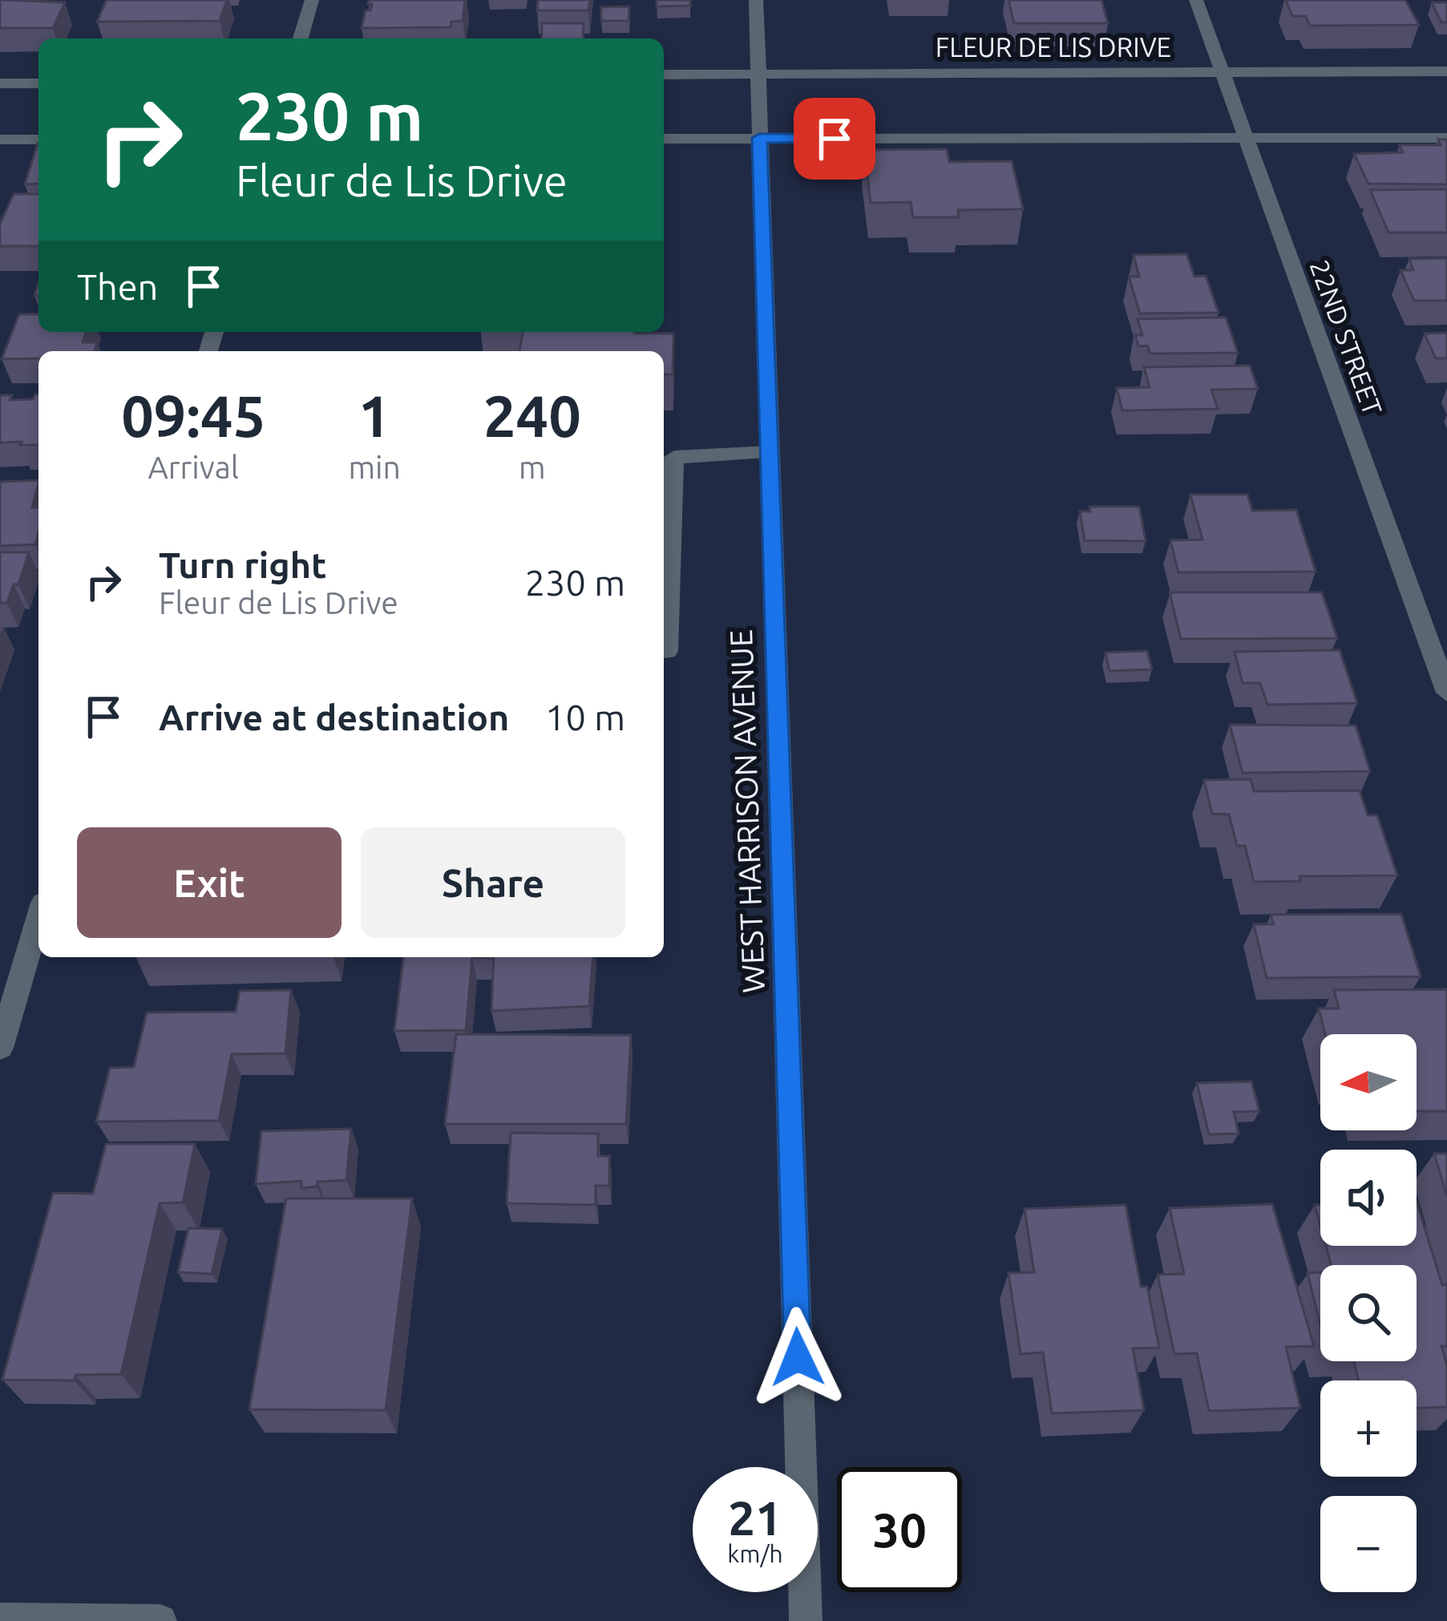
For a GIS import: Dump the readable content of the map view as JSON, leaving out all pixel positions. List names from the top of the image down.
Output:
{
  "streets": {
    "street": ["FLEUR DE LIS DRIVE", "22ND STREET", "WEST HARRISON AVENUE"]
  },
  "crossings": [
    ["FLEUR DE LIS DRIVE", "22ND STREET"],
    ["FLEUR DE LIS DRIVE", "WEST HARRISON AVENUE"]
  ],
  "north": "left",
  "page": {
    "turn": ["230 m", "Fleur de Lis Drive"],
    "then": "Then",
    "eta": [
      "09:45",
      "Arrival",
      "1",
      "min",
      "240",
      "m"
    ],
    "list": [
      {
        "name": "Turn right",
        "note": "Fleur de Lis Drive",
        "value": "230 m"
      },
      {
        "name": "Arrive at destination",
        "value": "10 m"
      }
    ],
    "buttons": ["Exit", "Share"],
    "map_buttons": ["+", "−"],
    "speed": "21 km/h",
    "limit": "30"
  }
}
